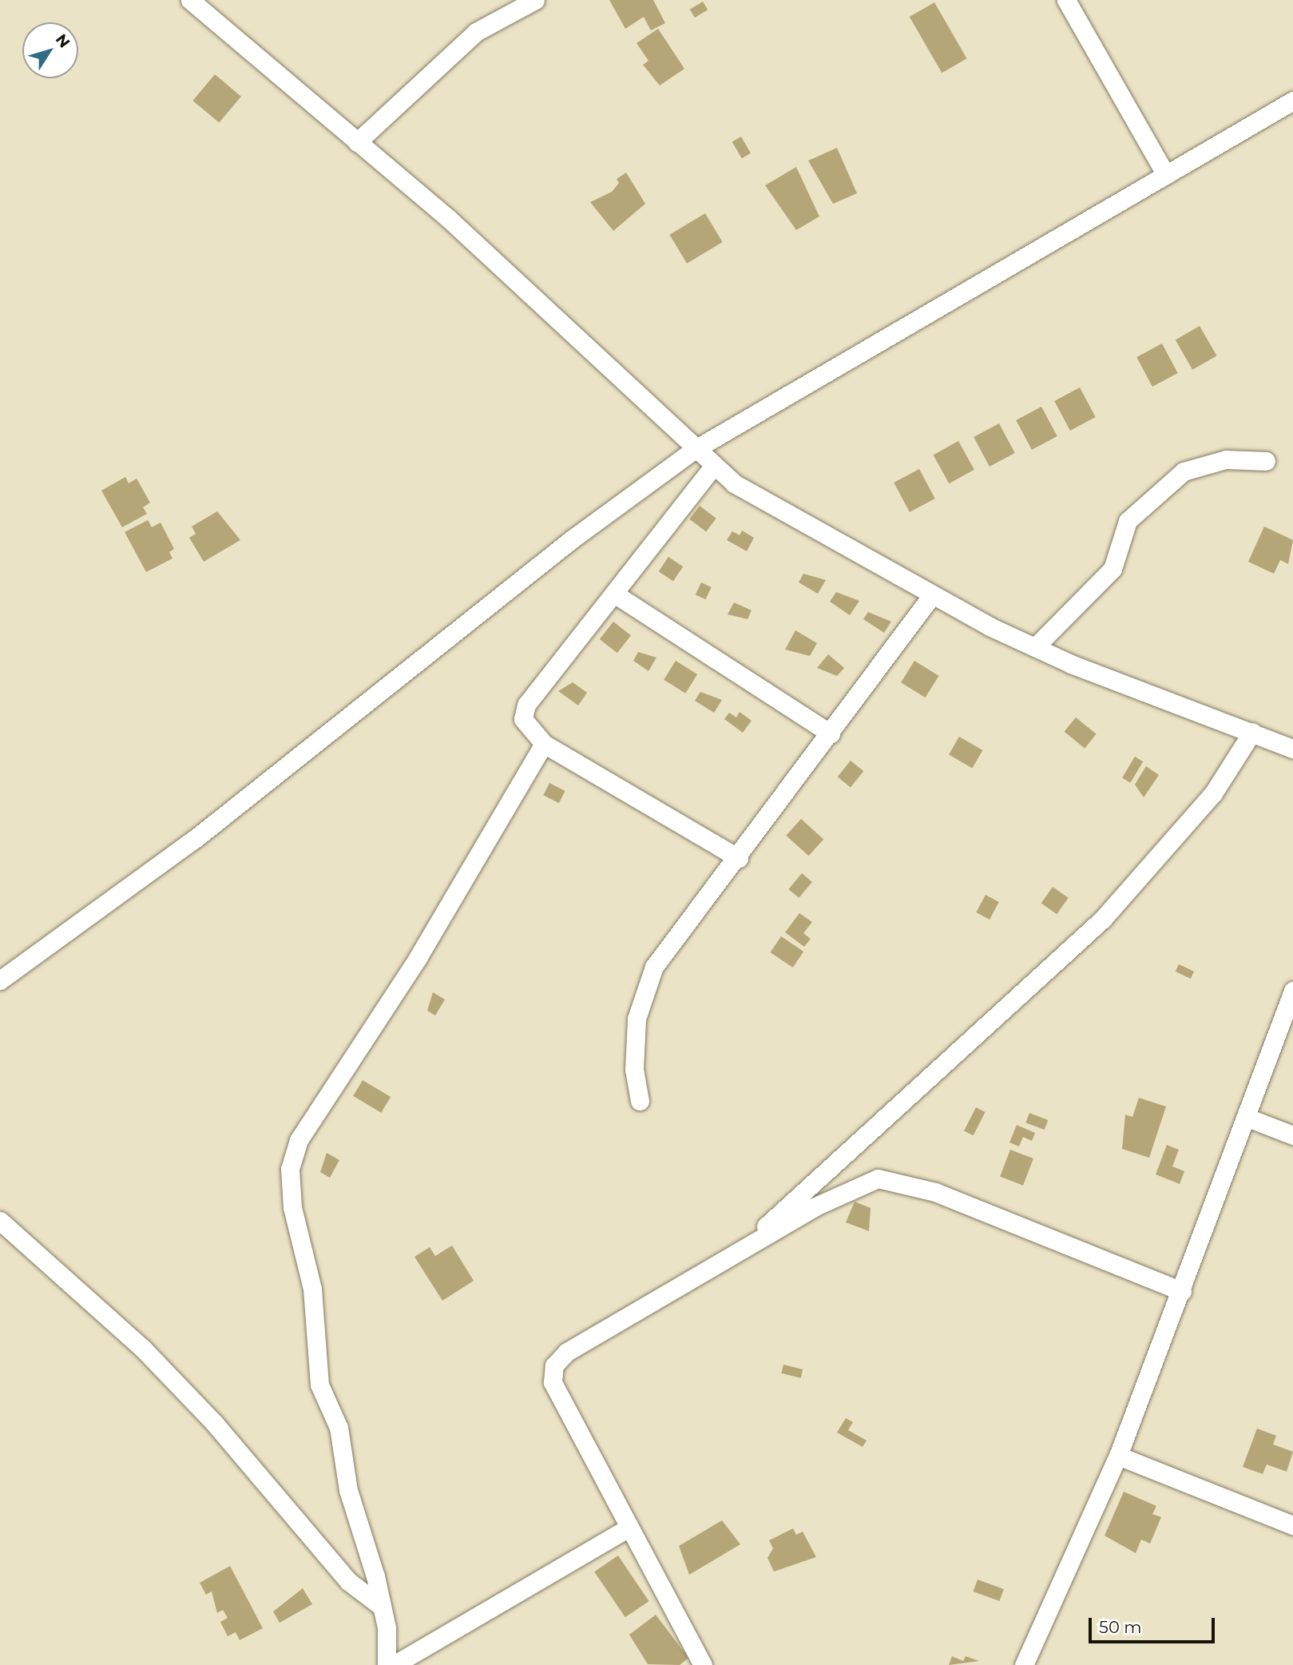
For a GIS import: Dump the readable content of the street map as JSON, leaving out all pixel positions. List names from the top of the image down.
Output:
{
  "scale_bar": "50 m",
  "north": "top right"
}
